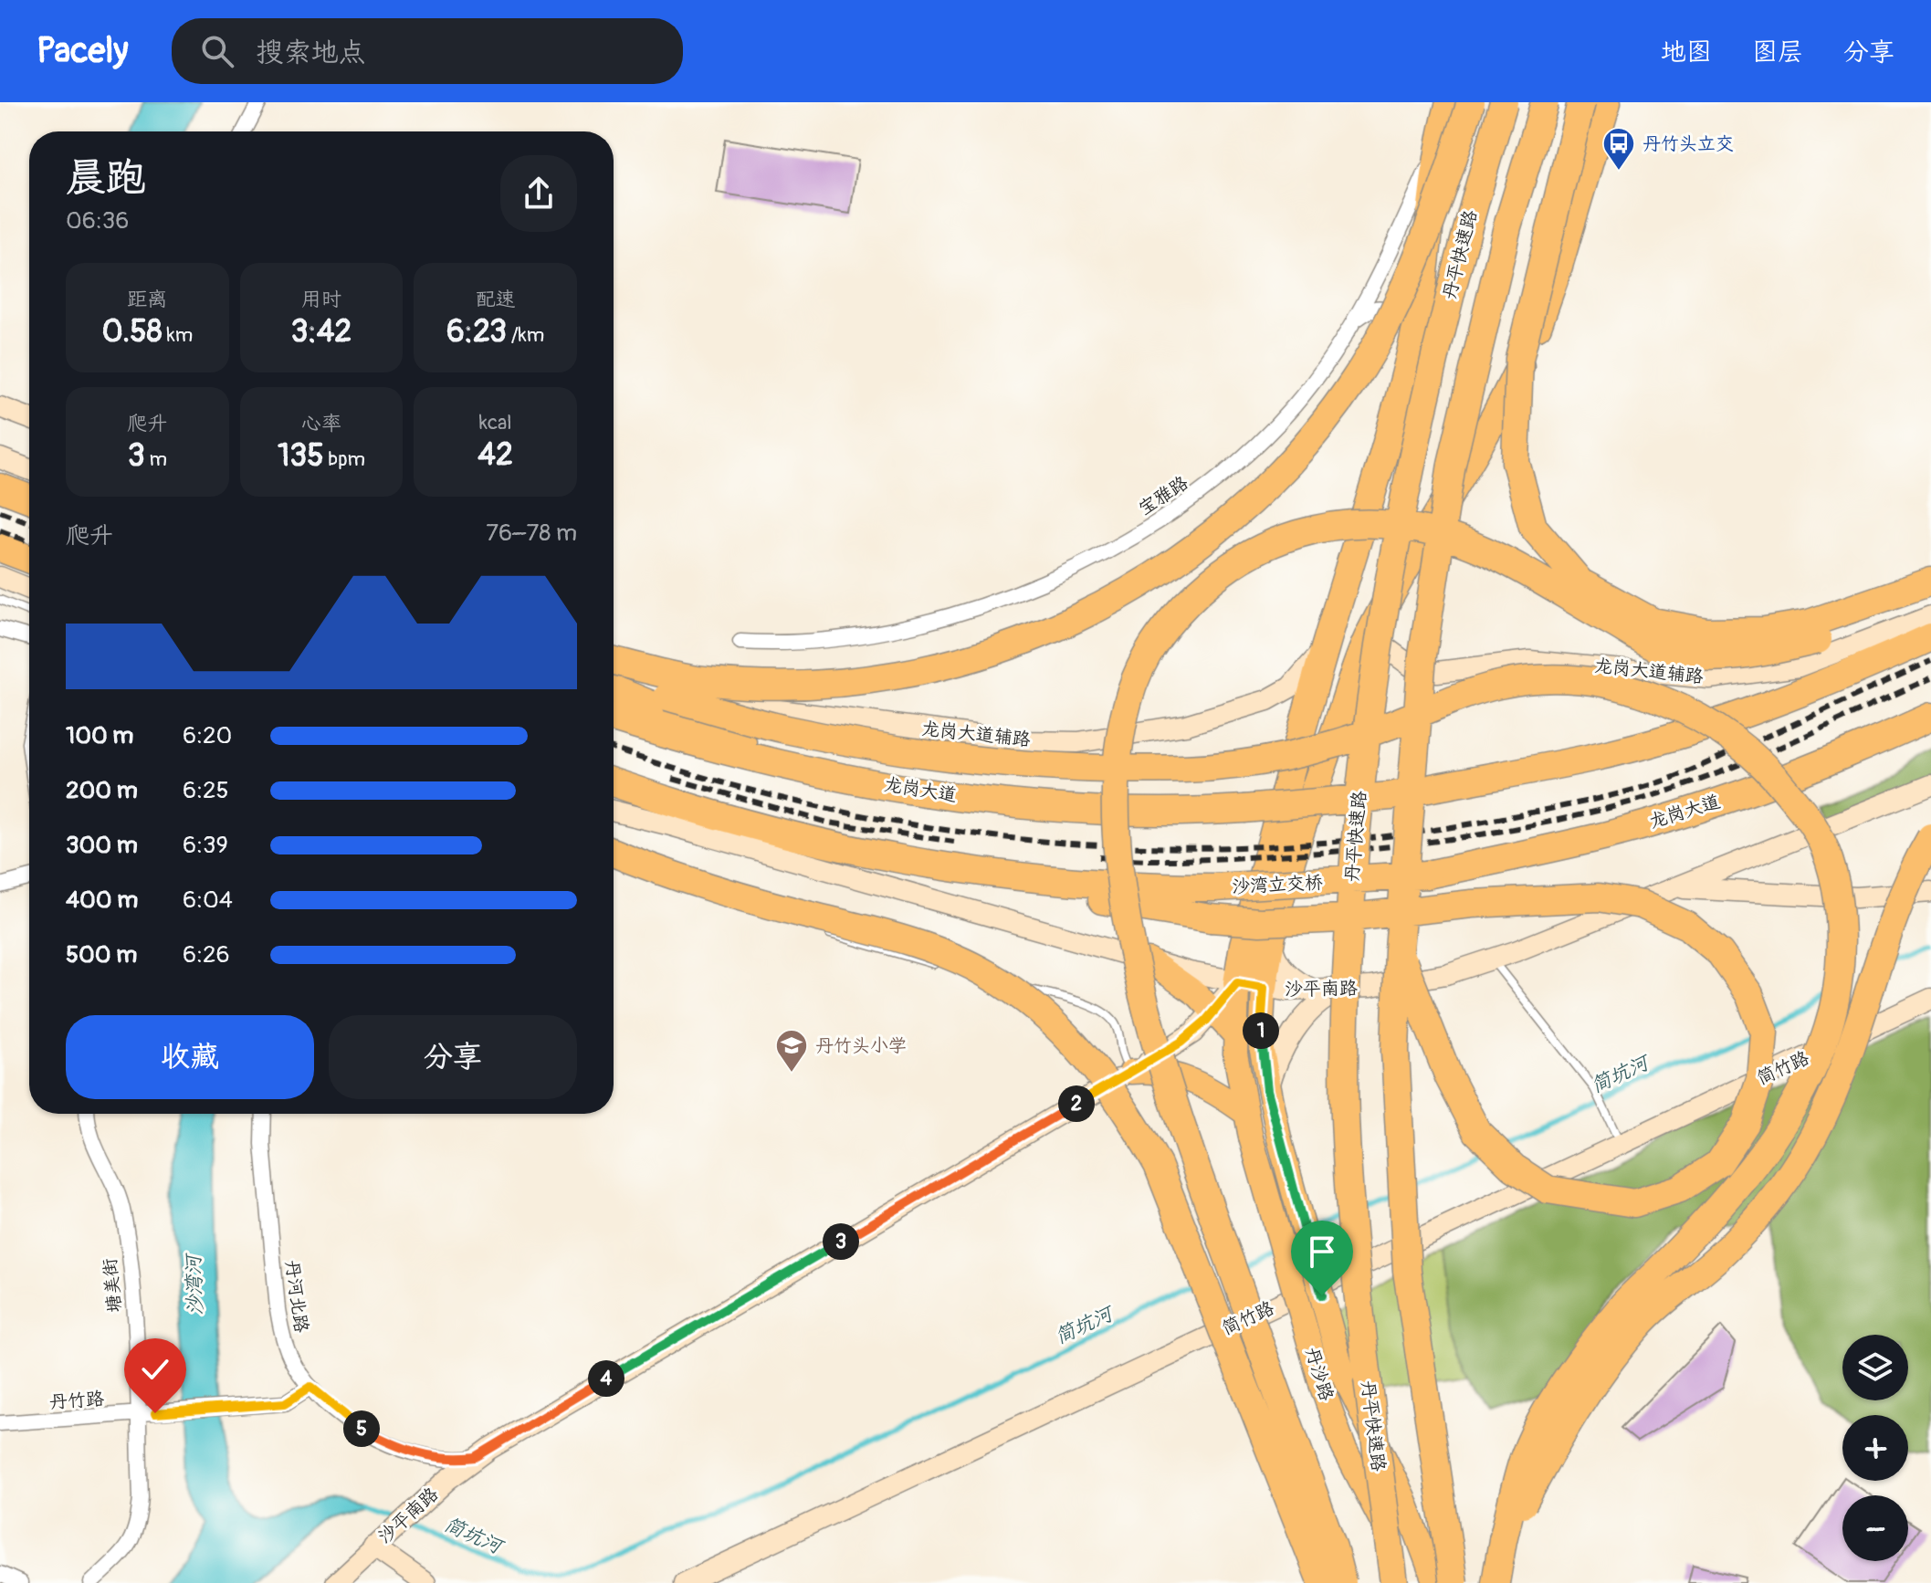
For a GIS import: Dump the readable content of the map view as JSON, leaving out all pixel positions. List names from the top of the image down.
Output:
{
  "streets": {
    "highway": ["丹平快速路", "龙岗大道", "沙湾立交桥"],
    "main road": [
      "龙岗大道辅路",
      "沙平南路",
      "简竹路",
      "丹沙路"
    ],
    "street": [
      "宝雅路",
      "塘美街",
      "丹河北路",
      "丹竹路"
    ]
  },
  "crossings": [
    ["龙岗大道", "沙湾立交桥"],
    ["沙平南路", "丹河北路"],
    ["沙平南路", "丹沙路"],
    ["塘美街", "丹竹路"],
    ["丹河北路", "丹竹路"]
  ],
  "water": ["简坑河", "沙湾河"],
  "places": {
    "bus stop": ["丹竹头立交"],
    "school or university": ["丹竹头小学"]
  },
  "page": {
    "header": "Pacely",
    "search": "搜索地点",
    "nav": ["地图", "图层", "分享"],
    "heading": ["晨跑", "06:36"],
    "stats": [
      ["距离", "0.58 km"],
      ["用时", "3:42"],
      ["配速", "6:23 /km"],
      ["爬升", "3 m"],
      ["心率", "135 bpm"],
      ["kcal", "42"]
    ],
    "chart": ["爬升", "76–78 m"],
    "list": [
      {
        "name": "100 m",
        "note": "6:20"
      },
      {
        "name": "200 m",
        "note": "6:25"
      },
      {
        "name": "300 m",
        "note": "6:39"
      },
      {
        "name": "400 m",
        "note": "6:04"
      },
      {
        "name": "500 m",
        "note": "6:26"
      }
    ],
    "buttons": ["收藏", "分享"],
    "pins": [
      "1",
      "2",
      "3",
      "4",
      "5"
    ],
    "map_buttons": ["+", "−"]
  }
}
